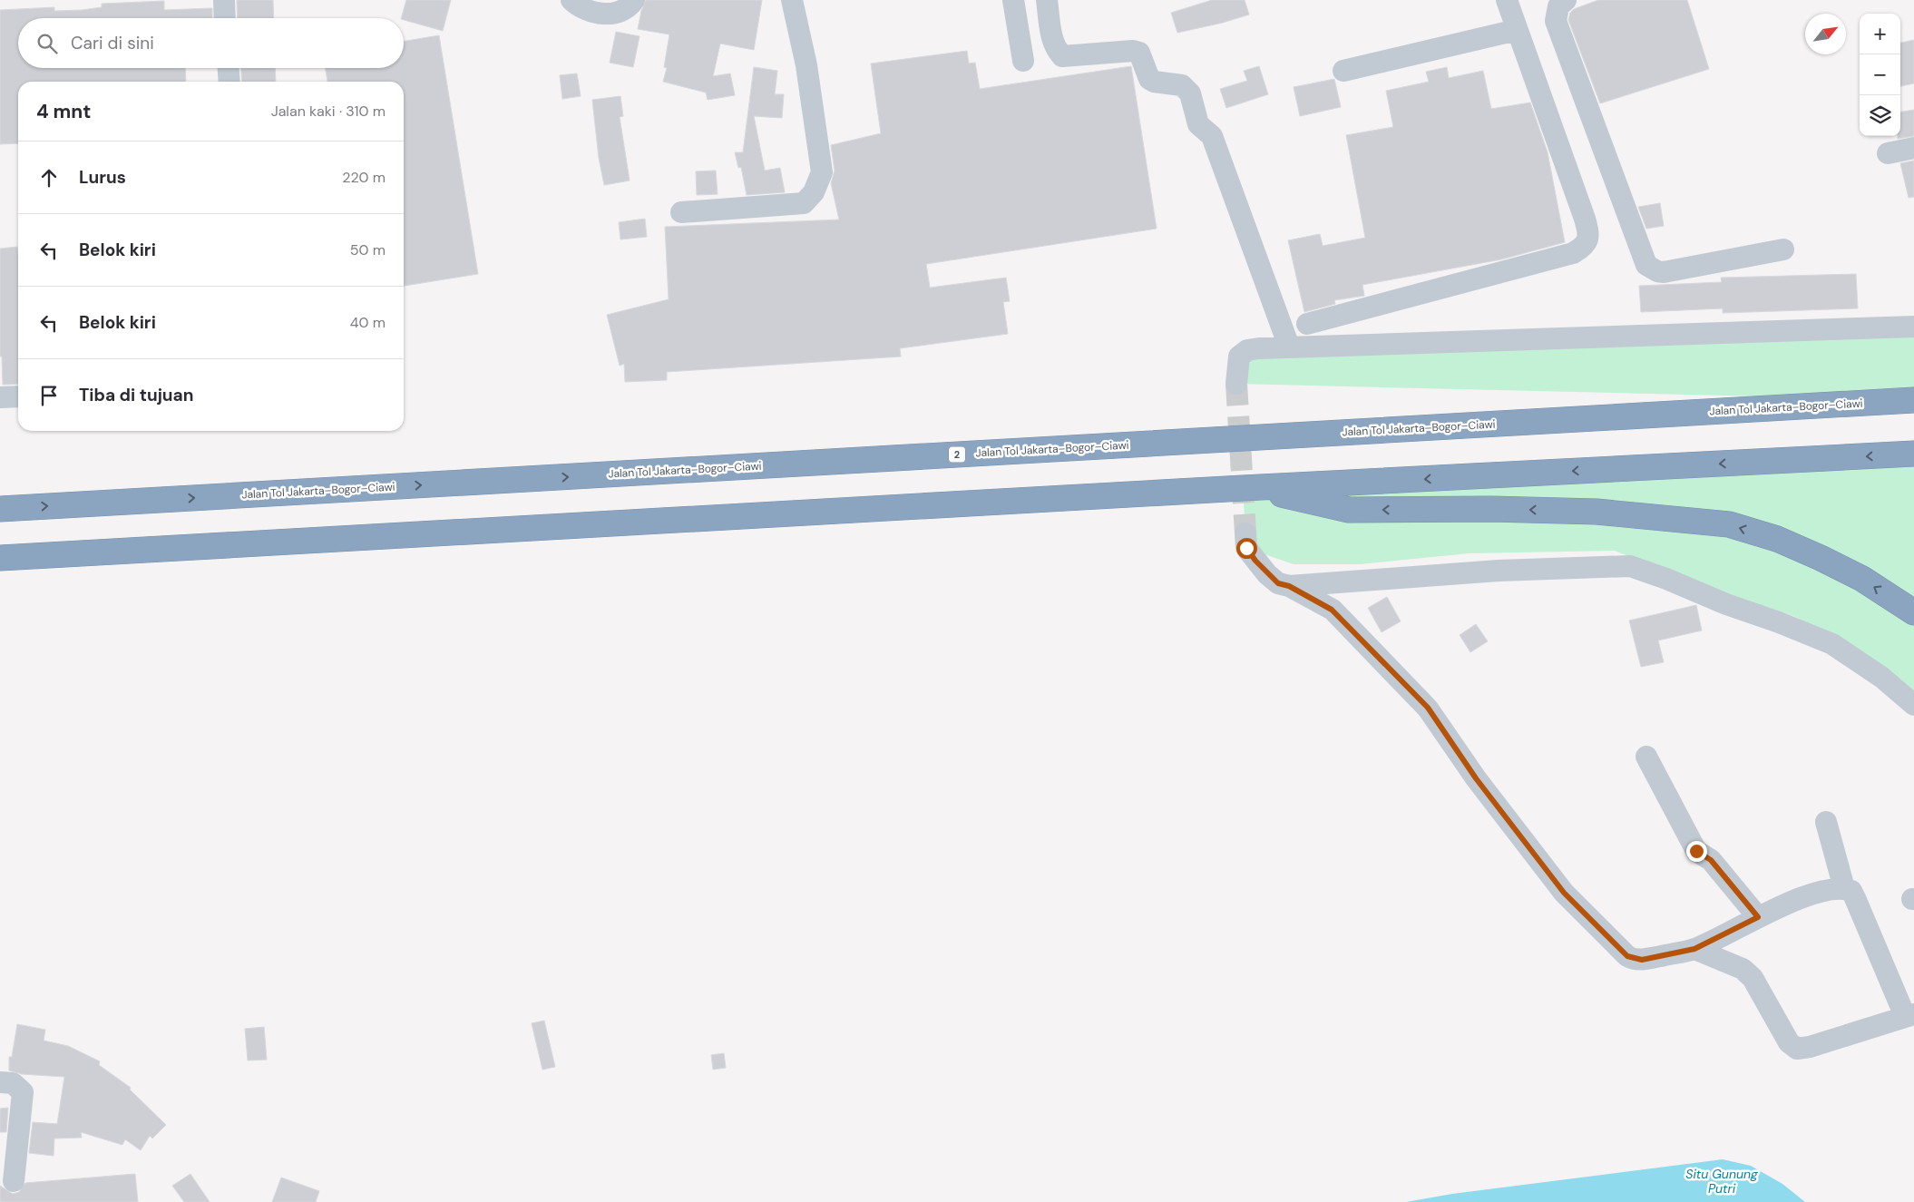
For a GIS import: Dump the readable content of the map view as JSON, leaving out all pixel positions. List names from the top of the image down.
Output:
{
  "streets": {
    "highway": ["Jalan Tol Jakarta–Bogor–Ciawi", "2"]
  },
  "water": ["Situ Gunung Putri"],
  "north": "top right",
  "page": {
    "map_buttons": ["+", "−"],
    "search": "Cari di sini",
    "heading": ["4 mnt", "Jalan kaki · 310 m"],
    "list": [
      ["Lurus", "220 m"],
      ["Belok kiri", "50 m"],
      ["Belok kiri", "40 m"],
      "Tiba di tujuan"
    ]
  }
}
